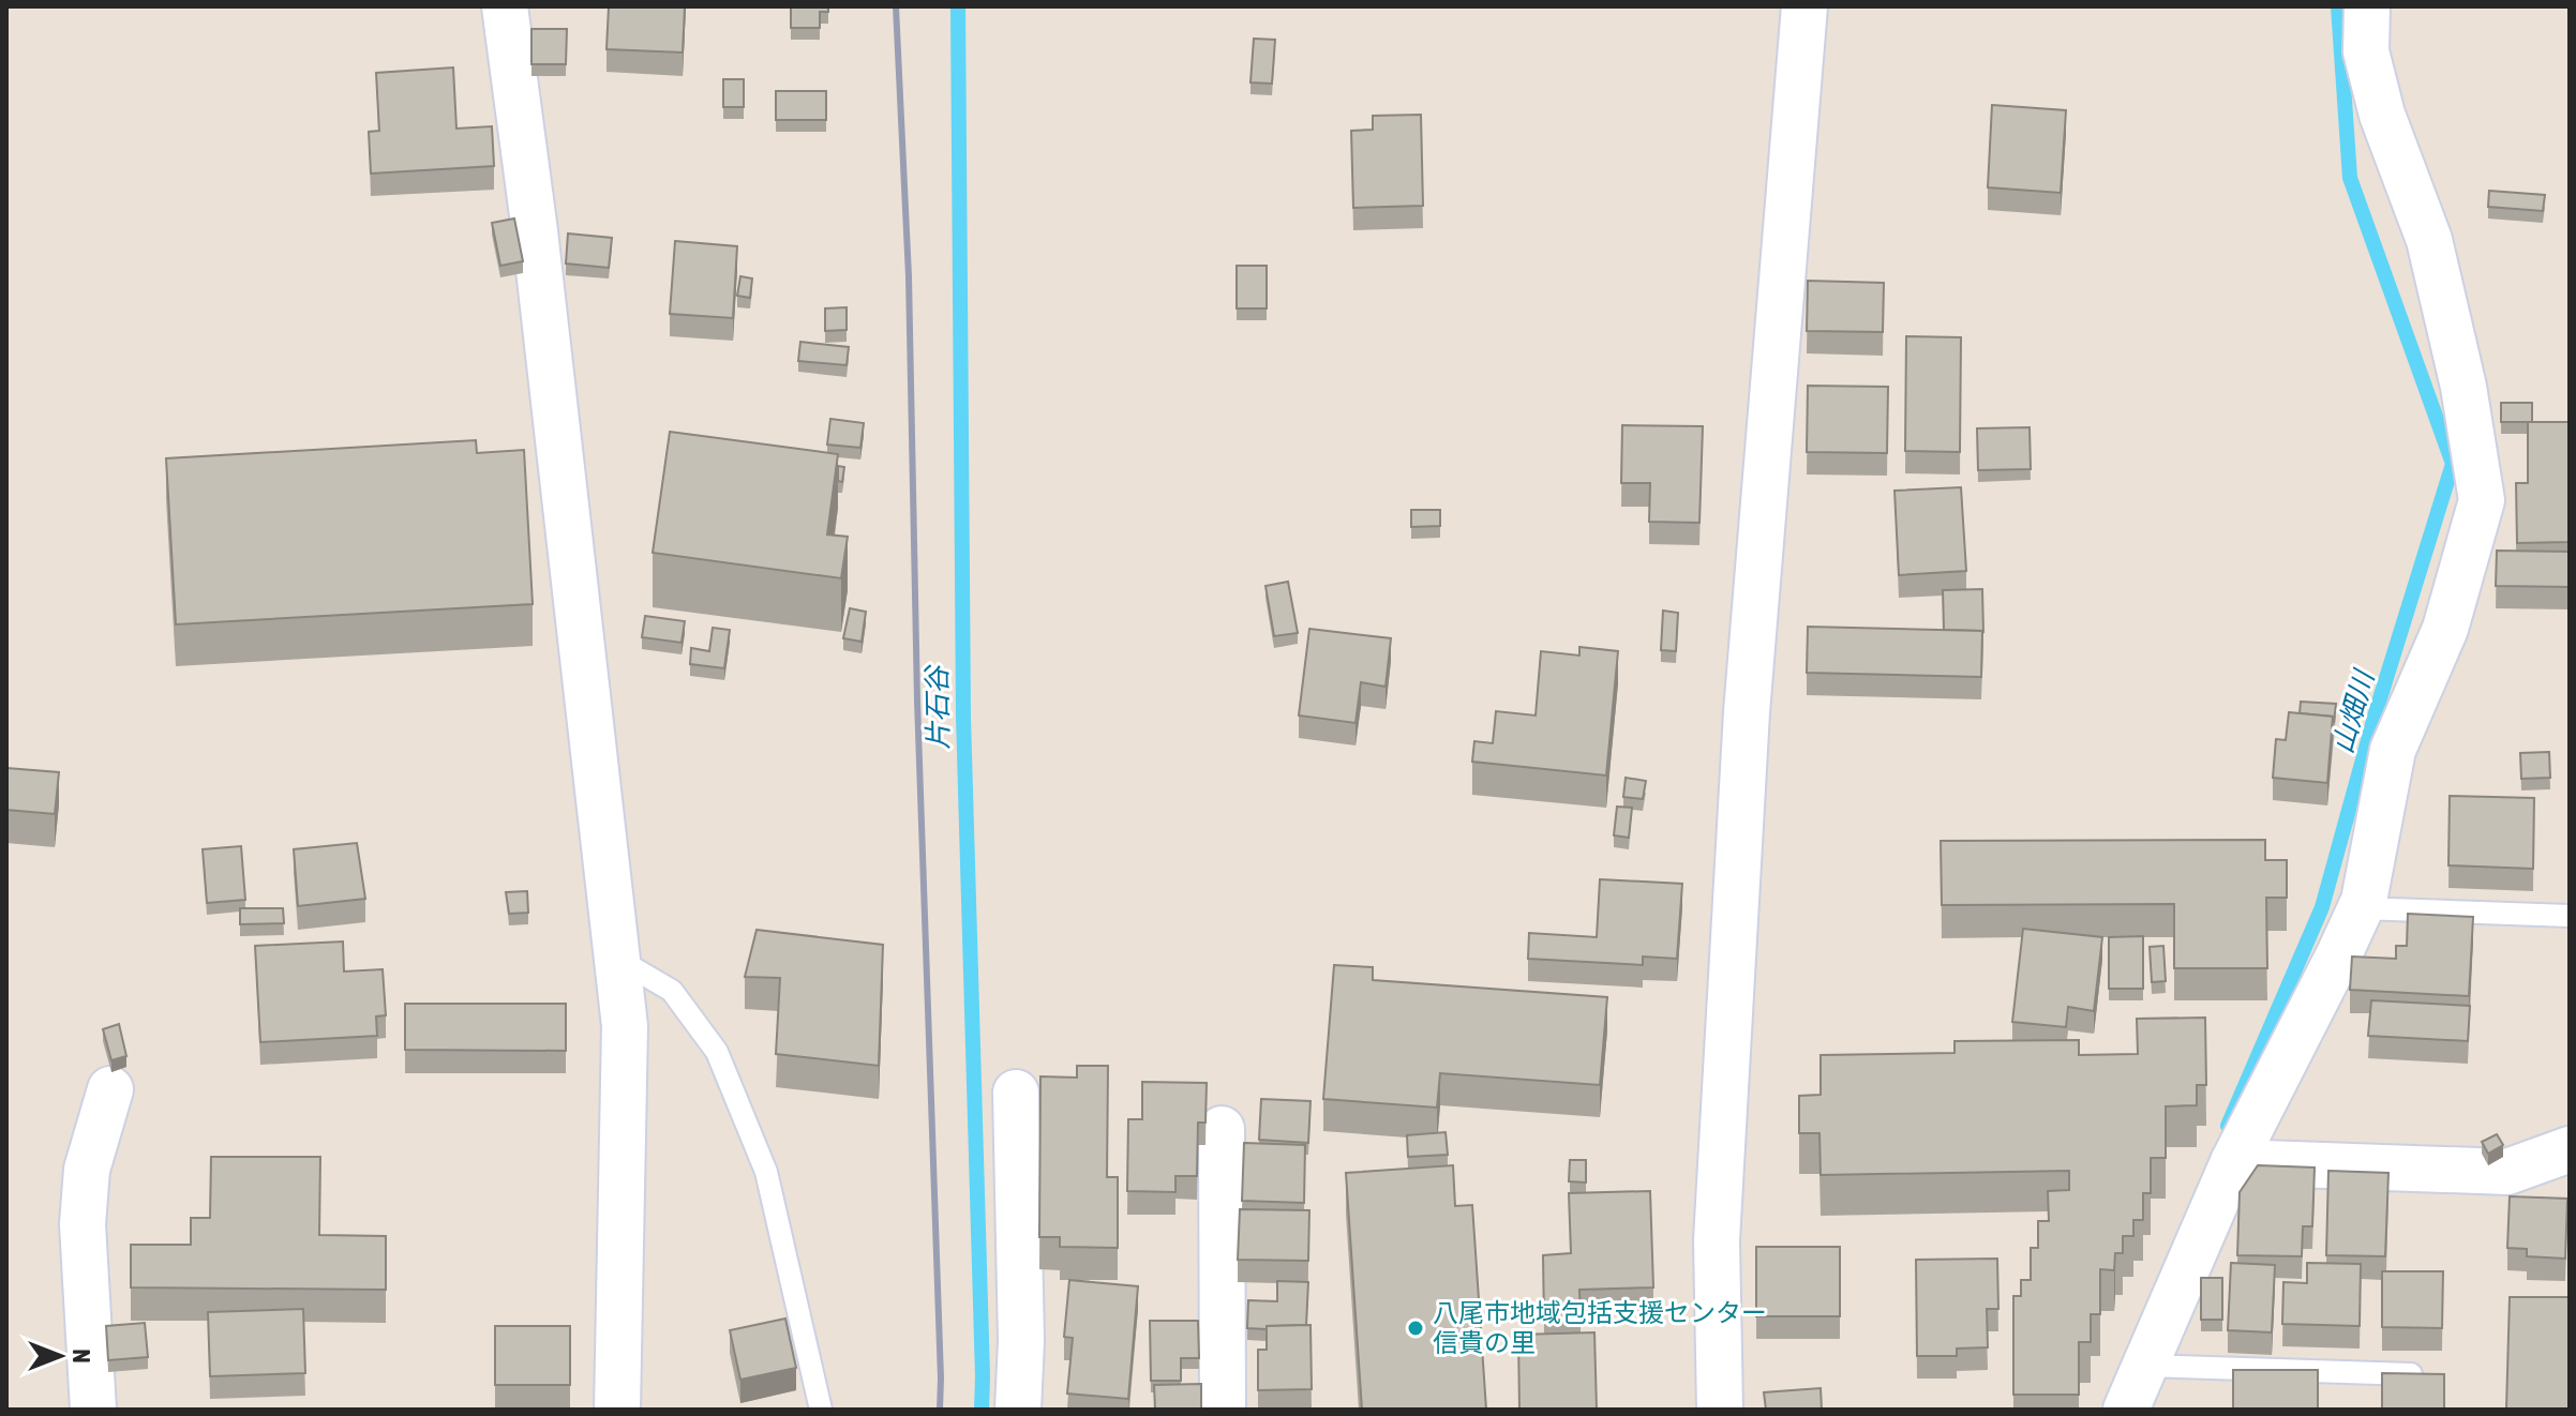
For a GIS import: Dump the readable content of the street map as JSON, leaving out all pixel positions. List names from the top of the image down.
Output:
{
  "water": ["片石谷", "山畑川"],
  "places": ["八尾市地域包括支援センター 信貴の里"],
  "north": "right"
}
